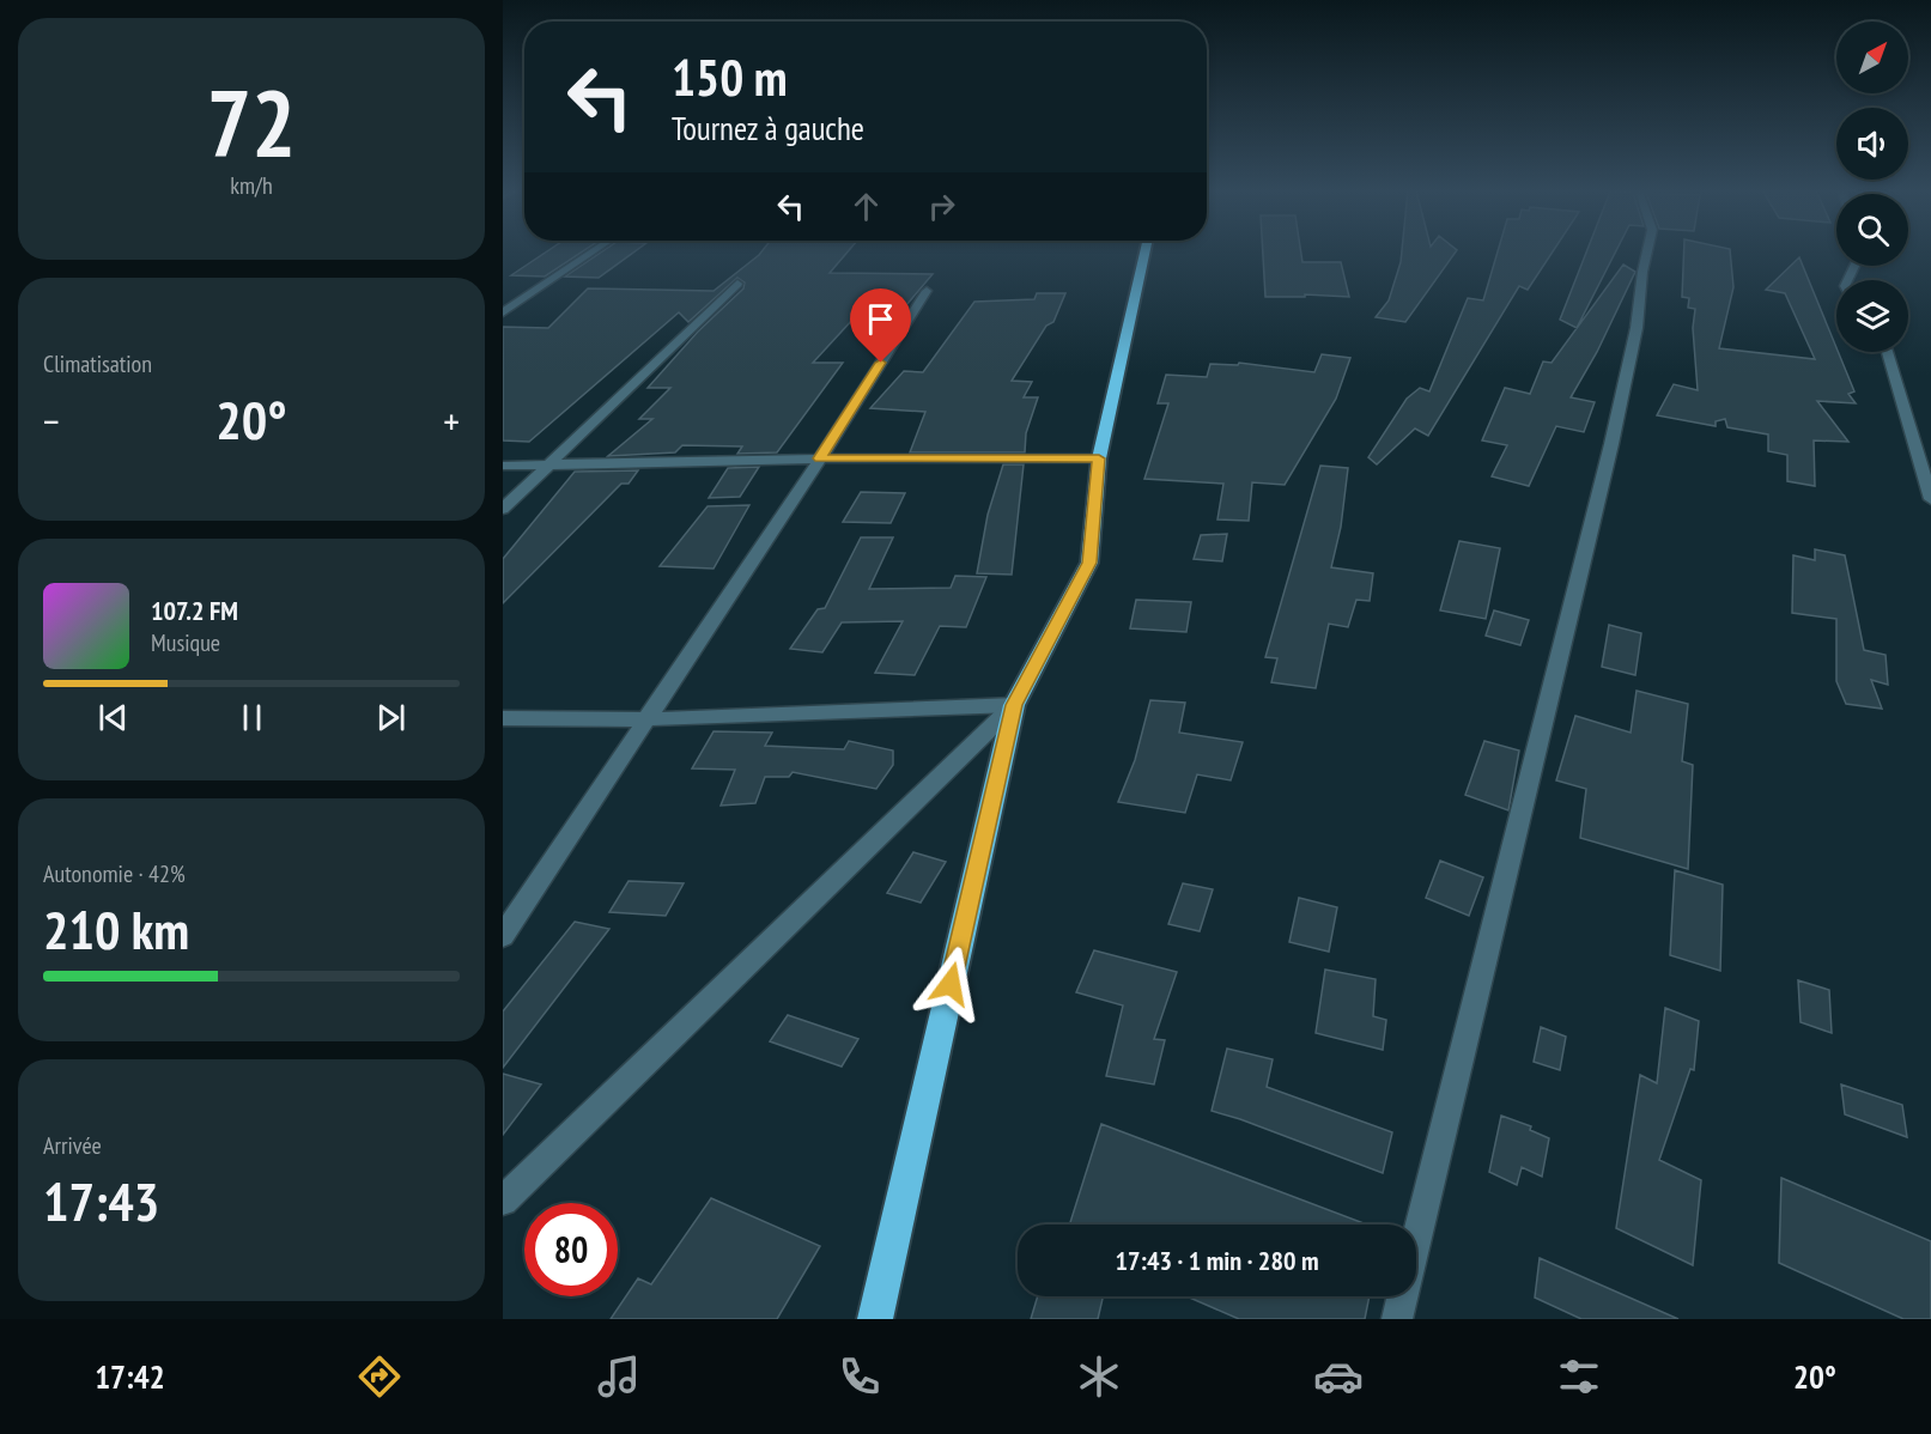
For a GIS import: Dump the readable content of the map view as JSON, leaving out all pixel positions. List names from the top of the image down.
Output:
{
  "north": "top right",
  "page": {
    "tile": [
      ["72", "km/h"],
      "Climatisation",
      ["Autonomie · 42%", "210 km"],
      ["Arrivée", "17:43"]
    ],
    "turn": ["150 m", "Tournez à gauche"],
    "heat": ["−", "20°", "+"],
    "song": ["107.2 FM", "Musique"],
    "limit": "80",
    "trip": "17:43 · 1 min · 280 m",
    "tabs": ["17:42", "20°"]
  }
}
